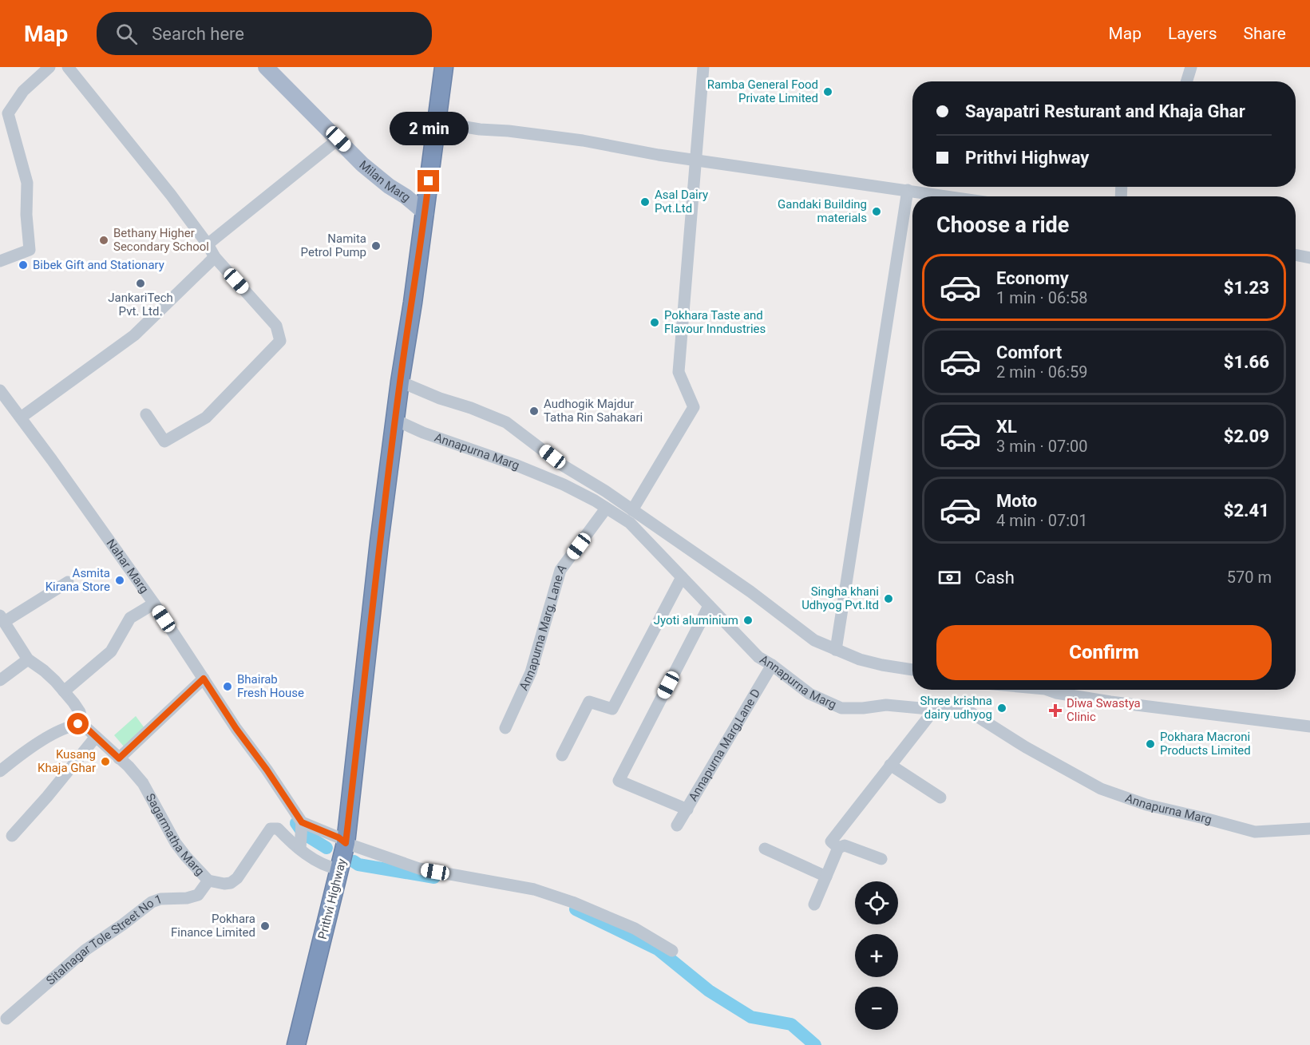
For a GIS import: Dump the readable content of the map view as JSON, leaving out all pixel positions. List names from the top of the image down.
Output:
{
  "streets": {
    "highway": ["Prithvi Highway"],
    "main road": ["Milan Marg"],
    "street": [
      "Annapurna Marg",
      "Nahar Marg",
      "Annapurna Marg, Lane A",
      "Annapurna Marg,Lane D",
      "Sagarmatha Marg",
      "Sitalnagar Tole Street No 1"
    ]
  },
  "crossings": [
    ["Milan Marg", "Prithvi Highway"],
    ["Annapurna Marg", "Annapurna Marg, Lane A"],
    ["Annapurna Marg", "Annapurna Marg,Lane D"],
    ["Annapurna Marg", "Prithvi Highway"],
    ["Sagarmatha Marg", "Prithvi Highway"],
    ["Sagarmatha Marg", "Sitalnagar Tole Street No 1"]
  ],
  "places": {
    "other": [
      "Ramba General Food Private Limited",
      "Asal Dairy Pvt.Ltd",
      "Gandaki Building materials",
      "Bethany Higher Secondary School",
      "Namita Petrol Pump",
      "Bibek Gift and Stationary",
      "JankariTech Pvt. Ltd.",
      "Pokhara Taste and Flavour Inndustries",
      "Audhogik Majdur Tatha Rin Sahakari",
      "Asmita Kirana Store",
      "Singha khani Udhyog Pvt.ltd",
      "Jyoti aluminium",
      "Bhairab Fresh House",
      "Shree krishna dairy udhyog",
      "Pokhara Macroni Products Limited",
      "Kusang Khaja Ghar",
      "Pokhara Finance Limited"
    ],
    "health": ["Diwa Swastya Clinic"]
  },
  "page": {
    "header": "Map",
    "search": "Search here",
    "nav": ["Map", "Layers", "Share"],
    "banner": ["Sayapatri Resturant and Khaja Ghar", "Prithvi Highway"],
    "bubble": "2 min",
    "heading": "Choose a ride",
    "list": [
      {
        "name": "Economy",
        "note": "1 min · 06:58",
        "value": "$1.23"
      },
      {
        "name": "Comfort",
        "note": "2 min · 06:59",
        "value": "$1.66"
      },
      {
        "name": "XL",
        "note": "3 min · 07:00",
        "value": "$2.09"
      },
      {
        "name": "Moto",
        "note": "4 min · 07:01",
        "value": "$2.41"
      }
    ],
    "pay": ["Cash", "570 m"],
    "buttons": "Confirm",
    "map_buttons": ["+", "−"]
  }
}
